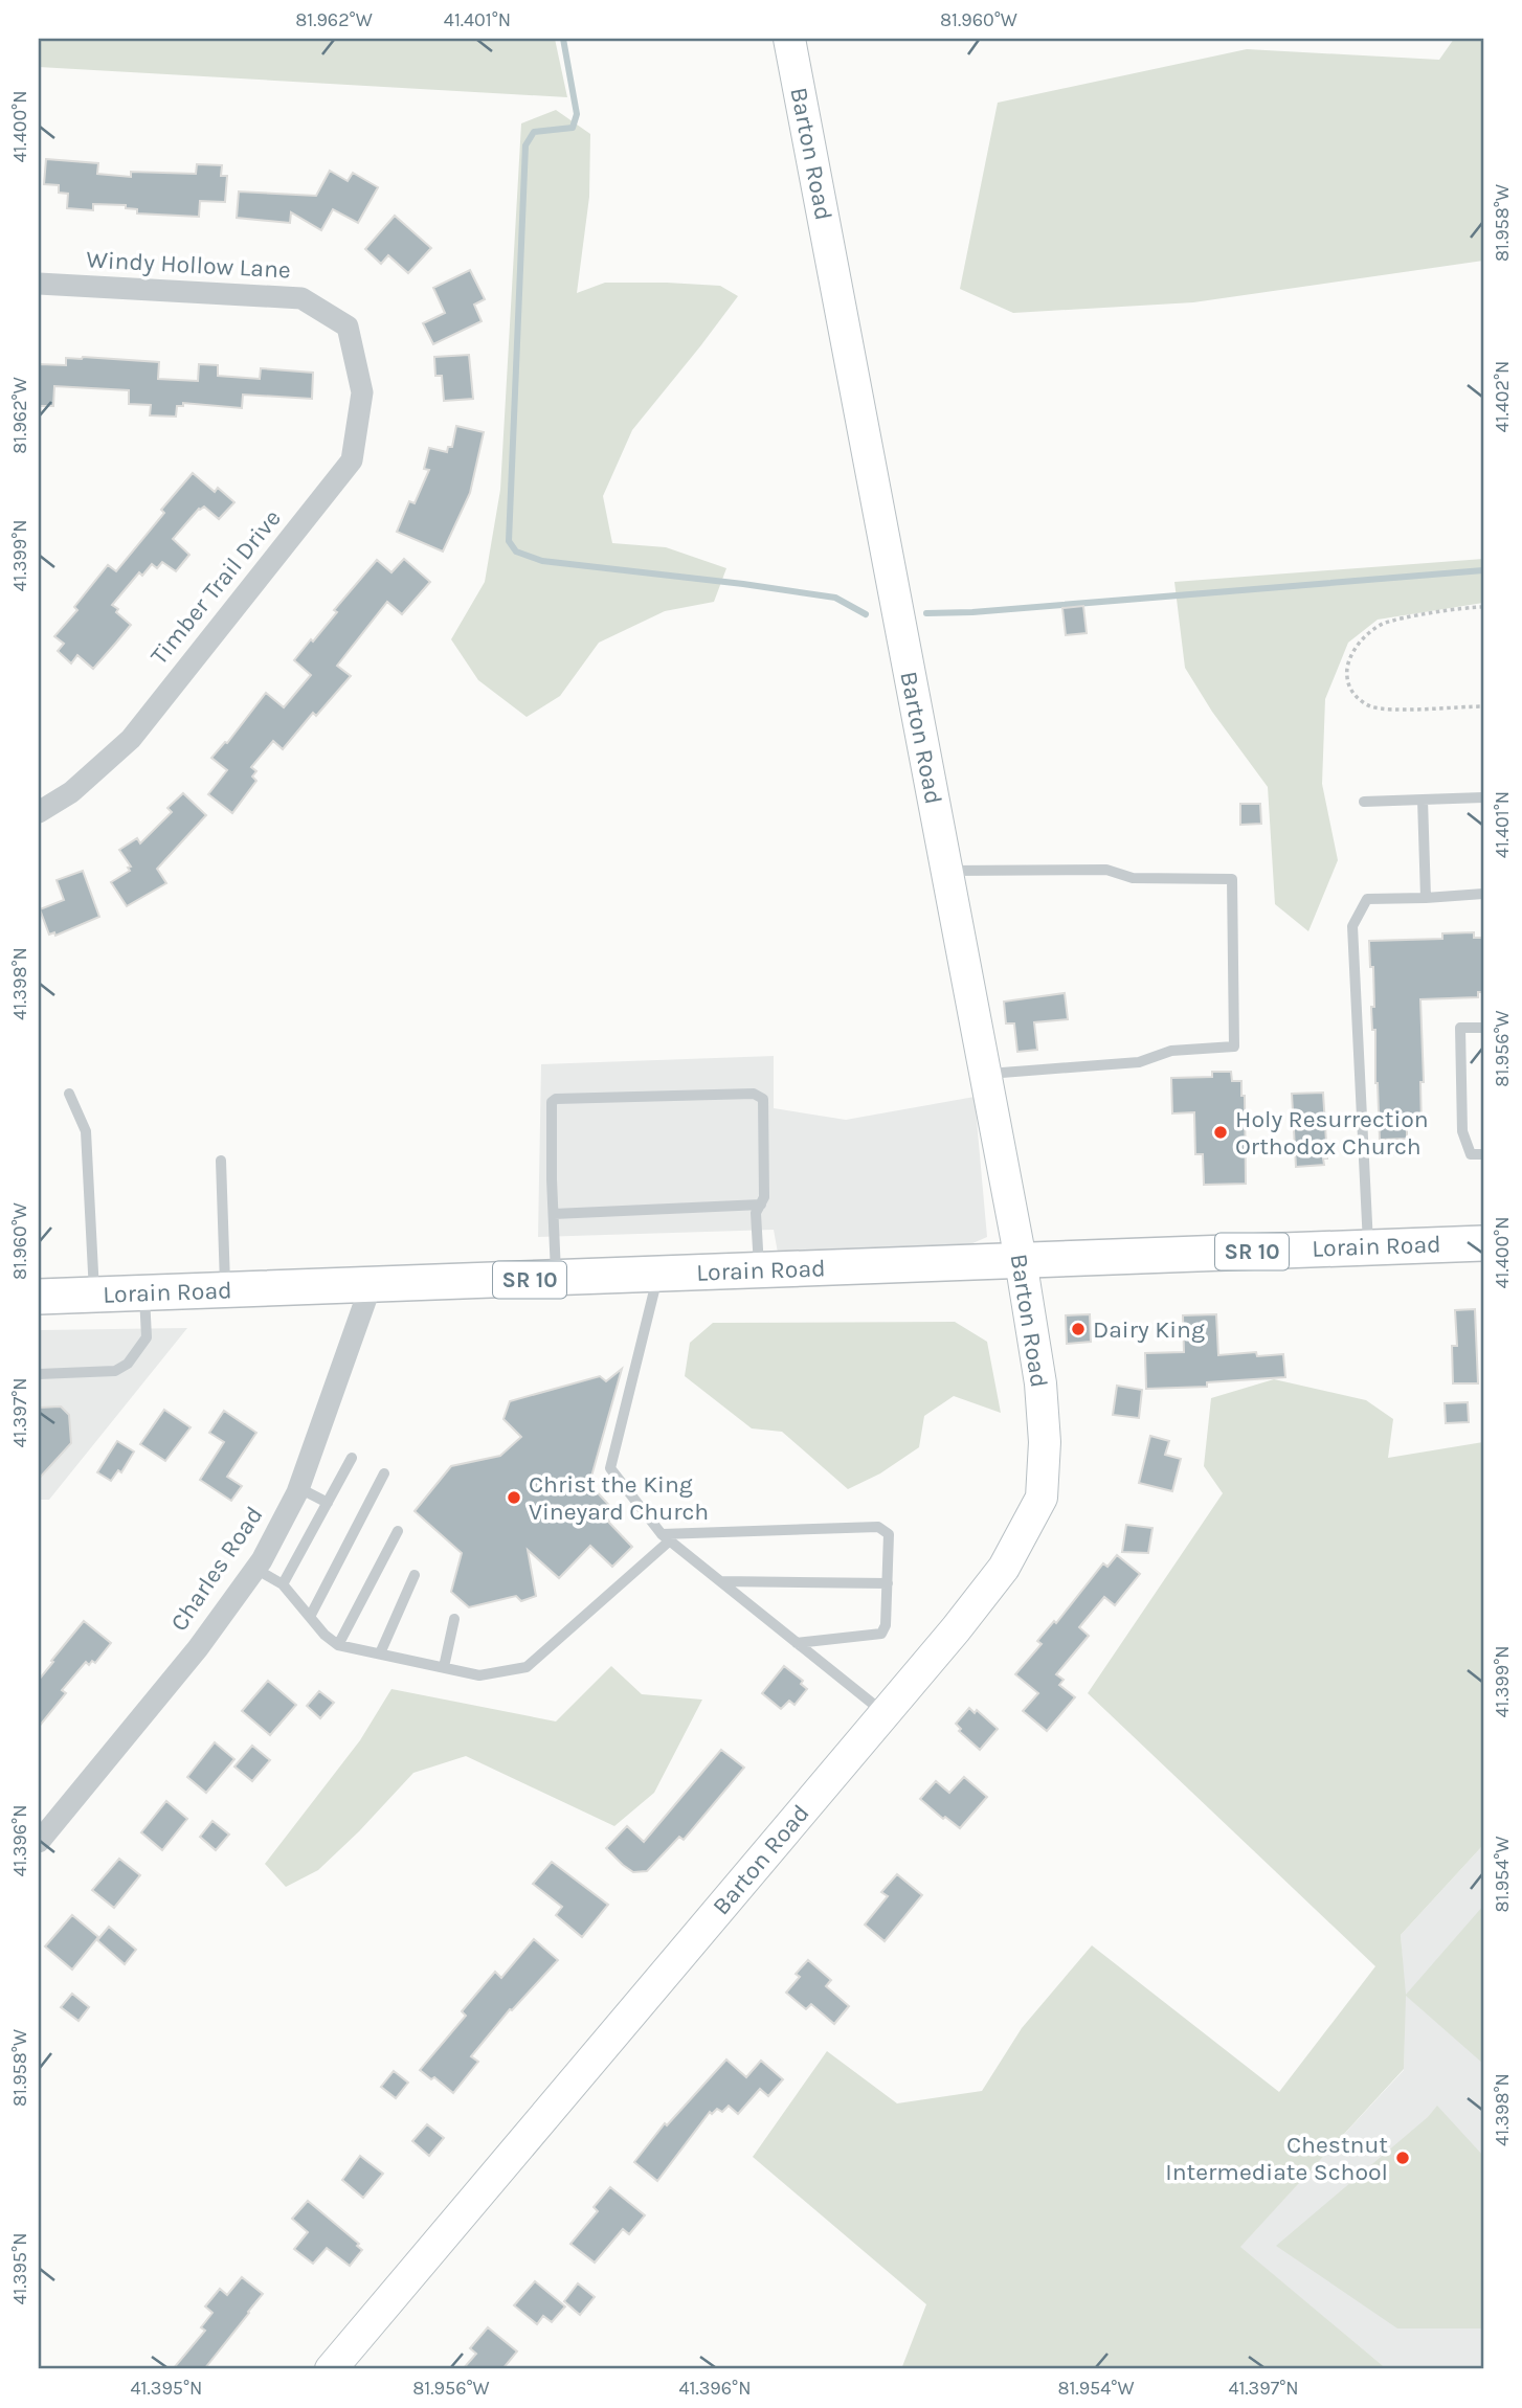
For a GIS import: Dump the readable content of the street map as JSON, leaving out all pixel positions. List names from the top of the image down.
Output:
{
  "streets": {
    "main road": ["Lorain Road", "SR 10"],
    "street": [
      "Barton Road",
      "Windy Hollow Lane",
      "Timber Trail Drive",
      "Charles Road"
    ]
  },
  "crossings": [
    ["Barton Road", "Lorain Road"],
    ["Windy Hollow Lane", "Timber Trail Drive"],
    ["Lorain Road", "Charles Road"]
  ],
  "places": [
    "Holy Resurrection Orthodox Church",
    "Dairy King",
    "Christ the King Vineyard Church",
    "Chestnut Intermediate School"
  ],
  "coordinates": [
    "81.962°W",
    "41.401°N",
    "81.960°W",
    "41.400°N",
    "81.958°W",
    "41.402°N",
    "41.399°N",
    "41.398°N",
    "81.956°W",
    "41.397°N",
    "41.396°N",
    "81.954°W",
    "41.395°N"
  ]
}
